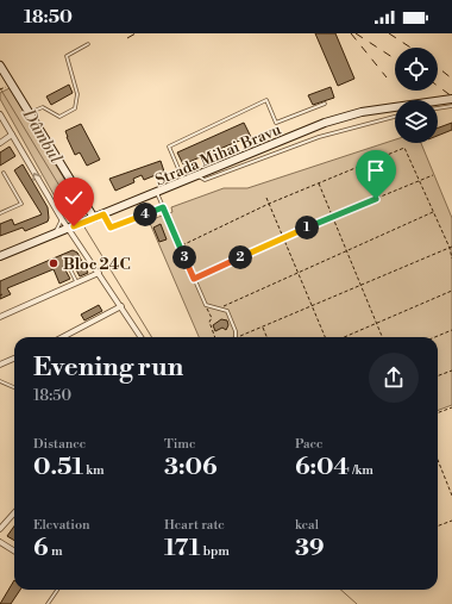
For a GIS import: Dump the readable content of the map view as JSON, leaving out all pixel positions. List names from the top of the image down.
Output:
{
  "streets": {
    "main road": ["Strada Mihai Bravu"]
  },
  "water": ["Dâmbul"],
  "places": ["Bloc 24C"],
  "page": {
    "status": "18:50",
    "pins": [
      "4",
      "1",
      "2",
      "3"
    ],
    "heading": ["Evening run", "18:50"],
    "stats": [
      ["Distance", "0.51 km"],
      ["Time", "3:06"],
      ["Pace", "6:04 /km"],
      ["Elevation", "6 m"],
      ["Heart rate", "171 bpm"],
      ["kcal", "39"]
    ]
  }
}
